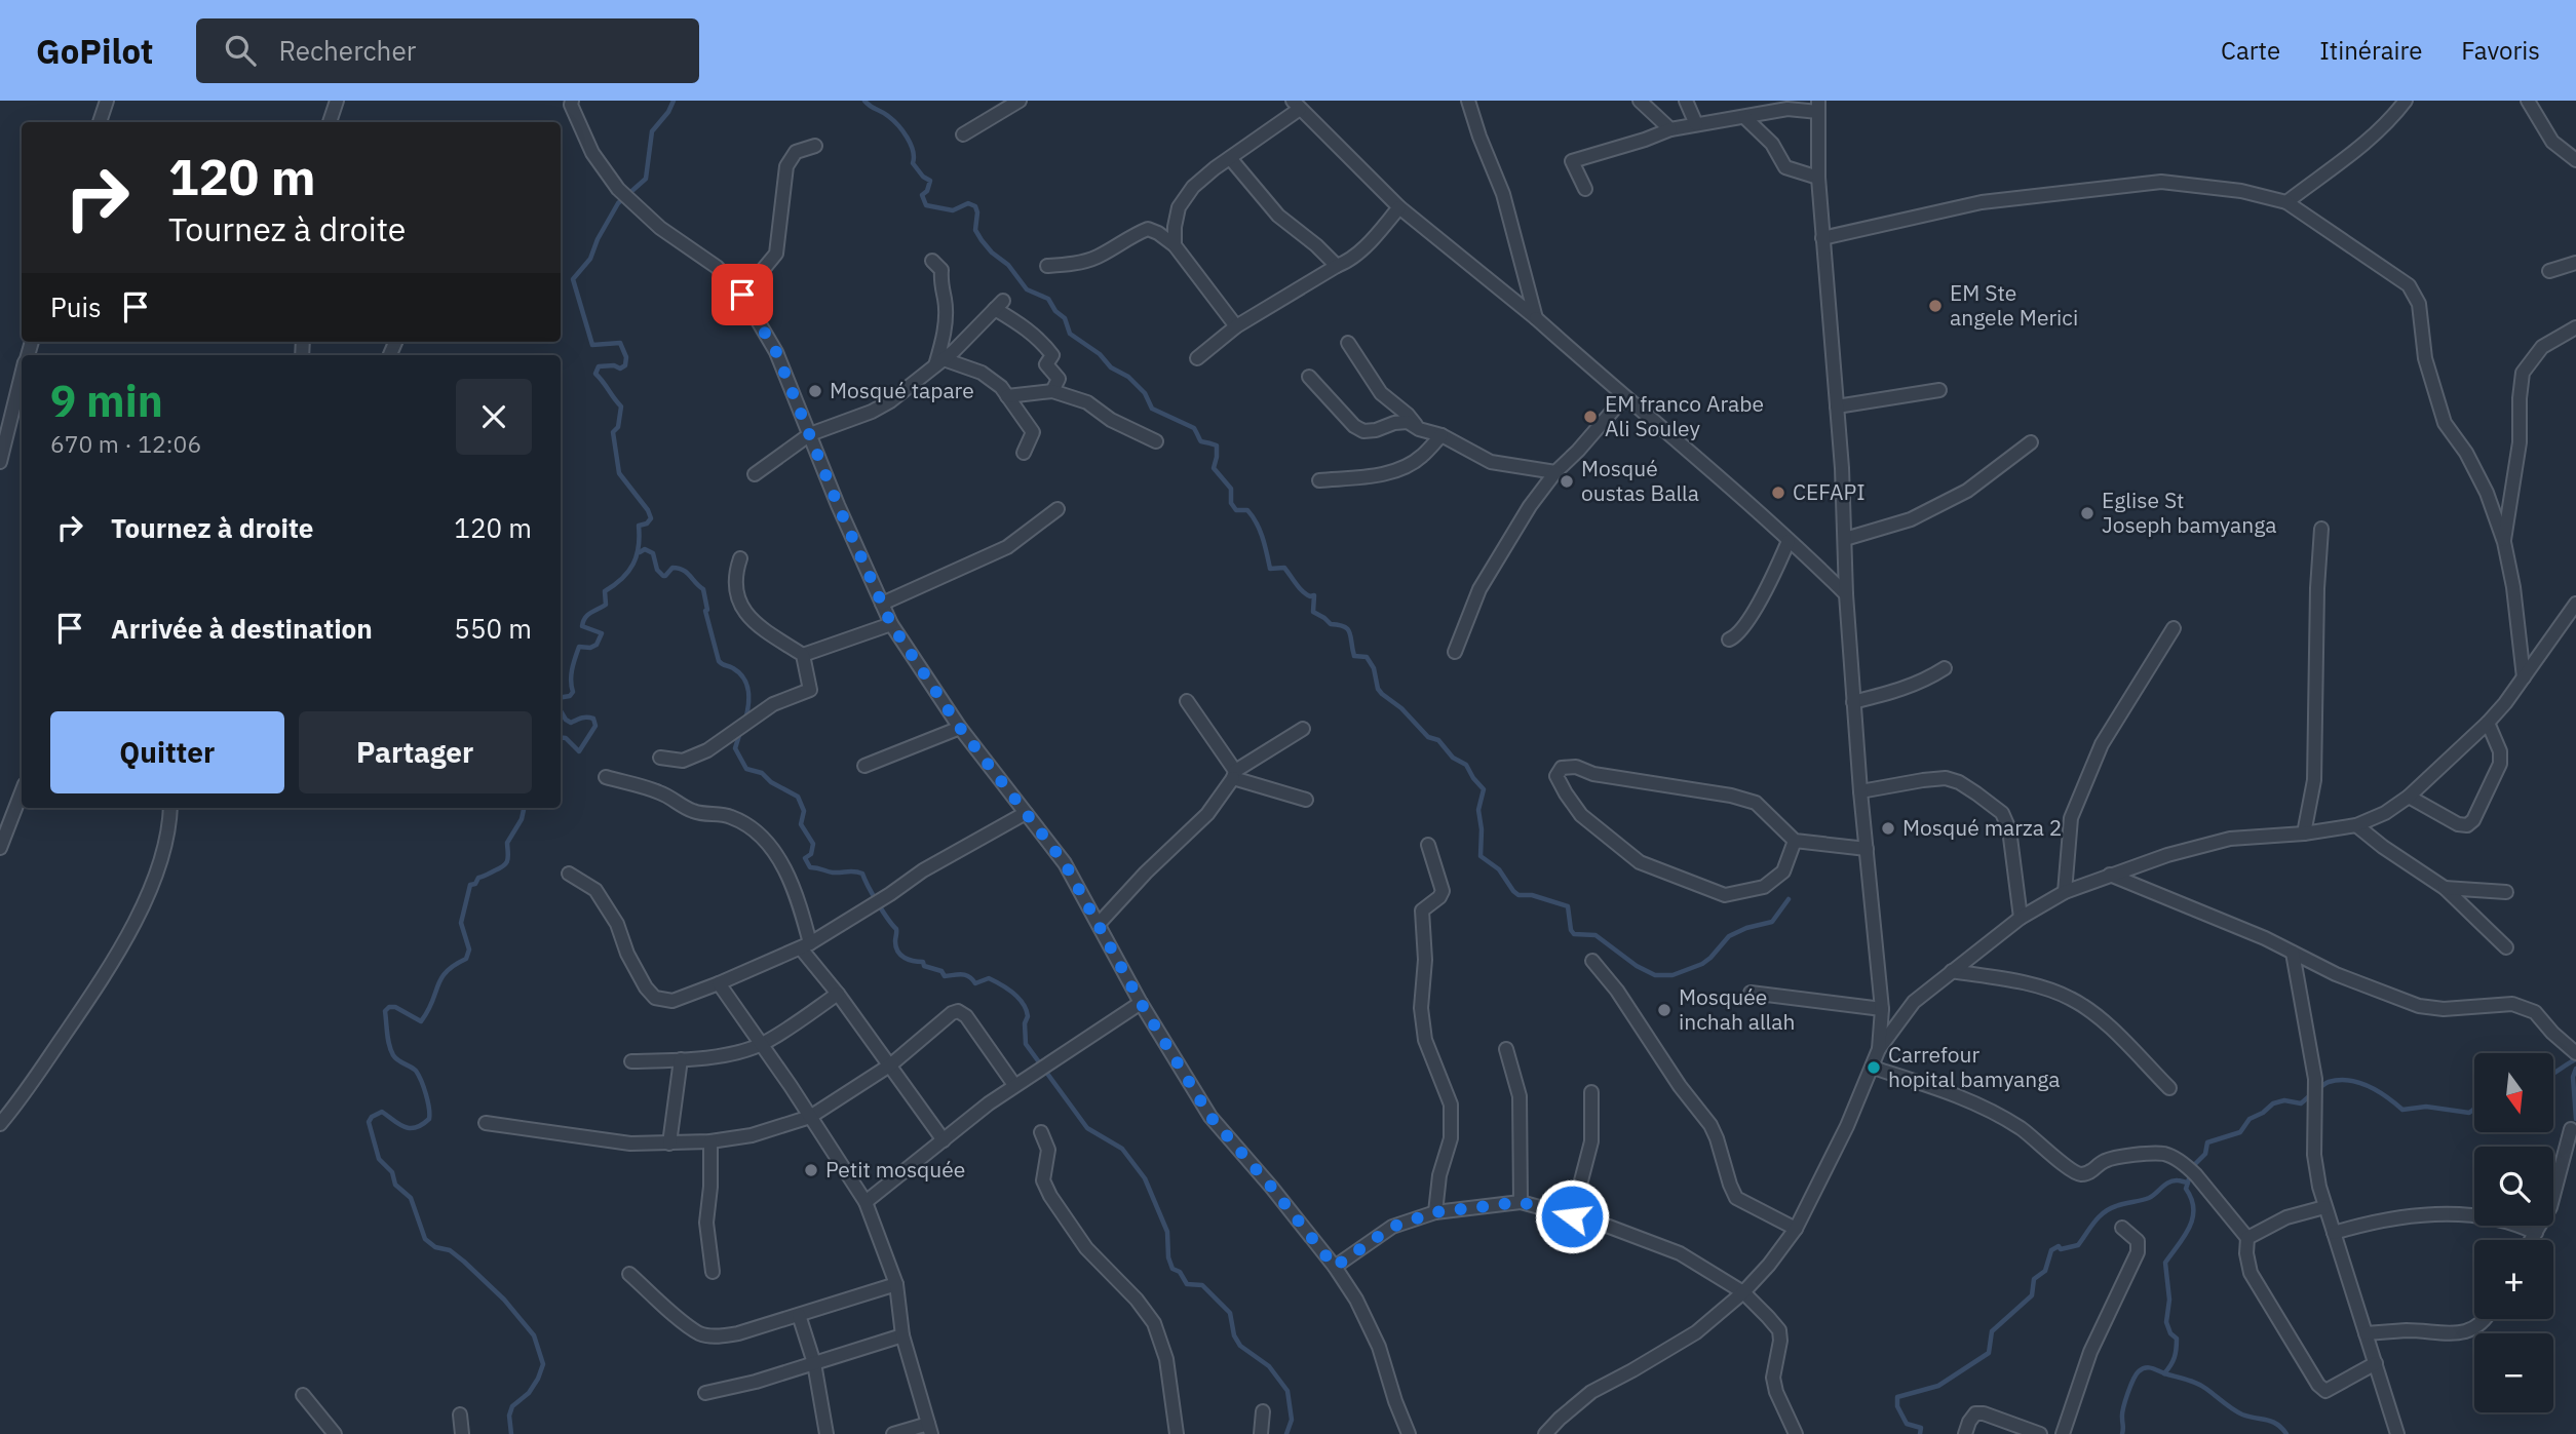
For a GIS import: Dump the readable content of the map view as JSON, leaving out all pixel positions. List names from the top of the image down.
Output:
{
  "places": [
    "EM Ste angele Merici",
    "Mosqué tapare",
    "EM franco Arabe Ali Souley",
    "Mosqué oustas Balla",
    "CEFAPI",
    "Eglise St Joseph bamyanga",
    "Mosqué marza 2",
    "Mosquée inchah allah",
    "Carrefour hopital bamyanga",
    "Petit mosquée"
  ],
  "north": "bottom",
  "page": {
    "header": "GoPilot",
    "search": "Rechercher",
    "nav": ["Carte", "Itinéraire", "Favoris"],
    "turn": ["120 m", "Tournez à droite"],
    "then": "Puis",
    "heading": ["9 min", "670 m · 12:06"],
    "list": [
      {
        "name": "Tournez à droite",
        "value": "120 m"
      },
      {
        "name": "Arrivée à destination",
        "value": "550 m"
      }
    ],
    "buttons": ["Quitter", "Partager"],
    "map_buttons": ["+", "−"]
  }
}
